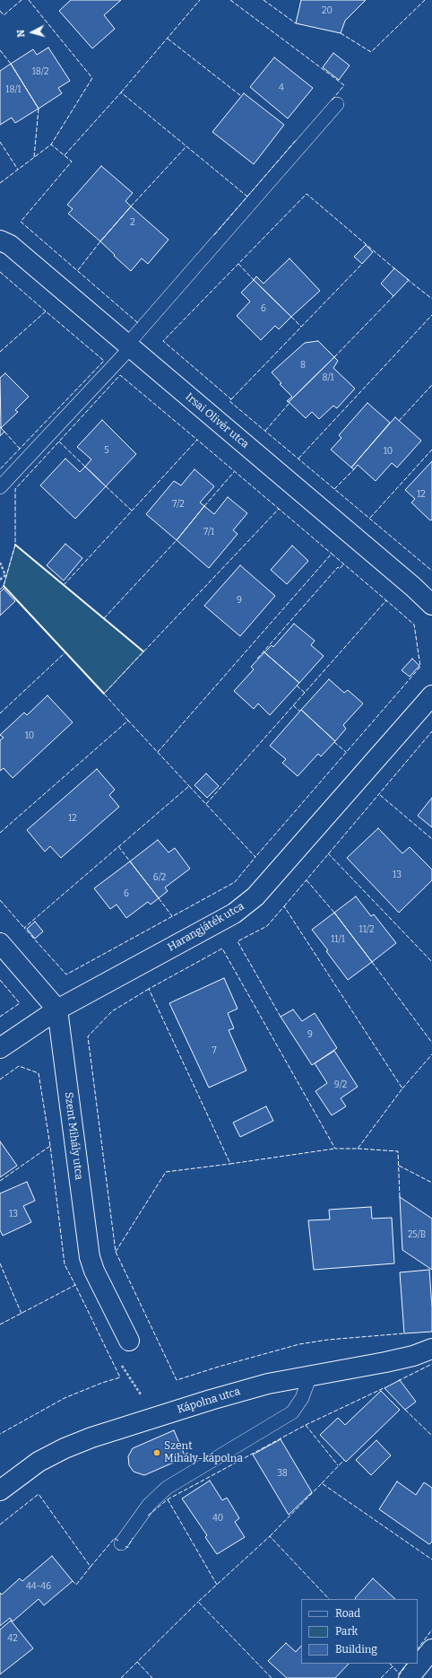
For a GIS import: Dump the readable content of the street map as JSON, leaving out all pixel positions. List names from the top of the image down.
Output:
{
  "streets": {
    "street": [
      "Irsai Olivér utca",
      "Harangjáték utca",
      "Szent Mihály utca",
      "Kápolna utca"
    ]
  },
  "crossings": [
    ["Harangjáték utca", "Szent Mihály utca"]
  ],
  "places": ["Szent Mihály-kápolna"],
  "house_numbers": [
    "20",
    "18/2",
    "4",
    "18/1",
    "2",
    "6",
    "8",
    "8/1",
    "5",
    "10",
    "12",
    "7/2",
    "7/1",
    "9",
    "10",
    "12",
    "13",
    "6/2",
    "6",
    "11/2",
    "11/1",
    "9",
    "7",
    "9/2",
    "13",
    "25/B",
    "38",
    "40",
    "44-46",
    "42"
  ],
  "legend": ["Road", "Park", "Building"],
  "north": "left"
}
